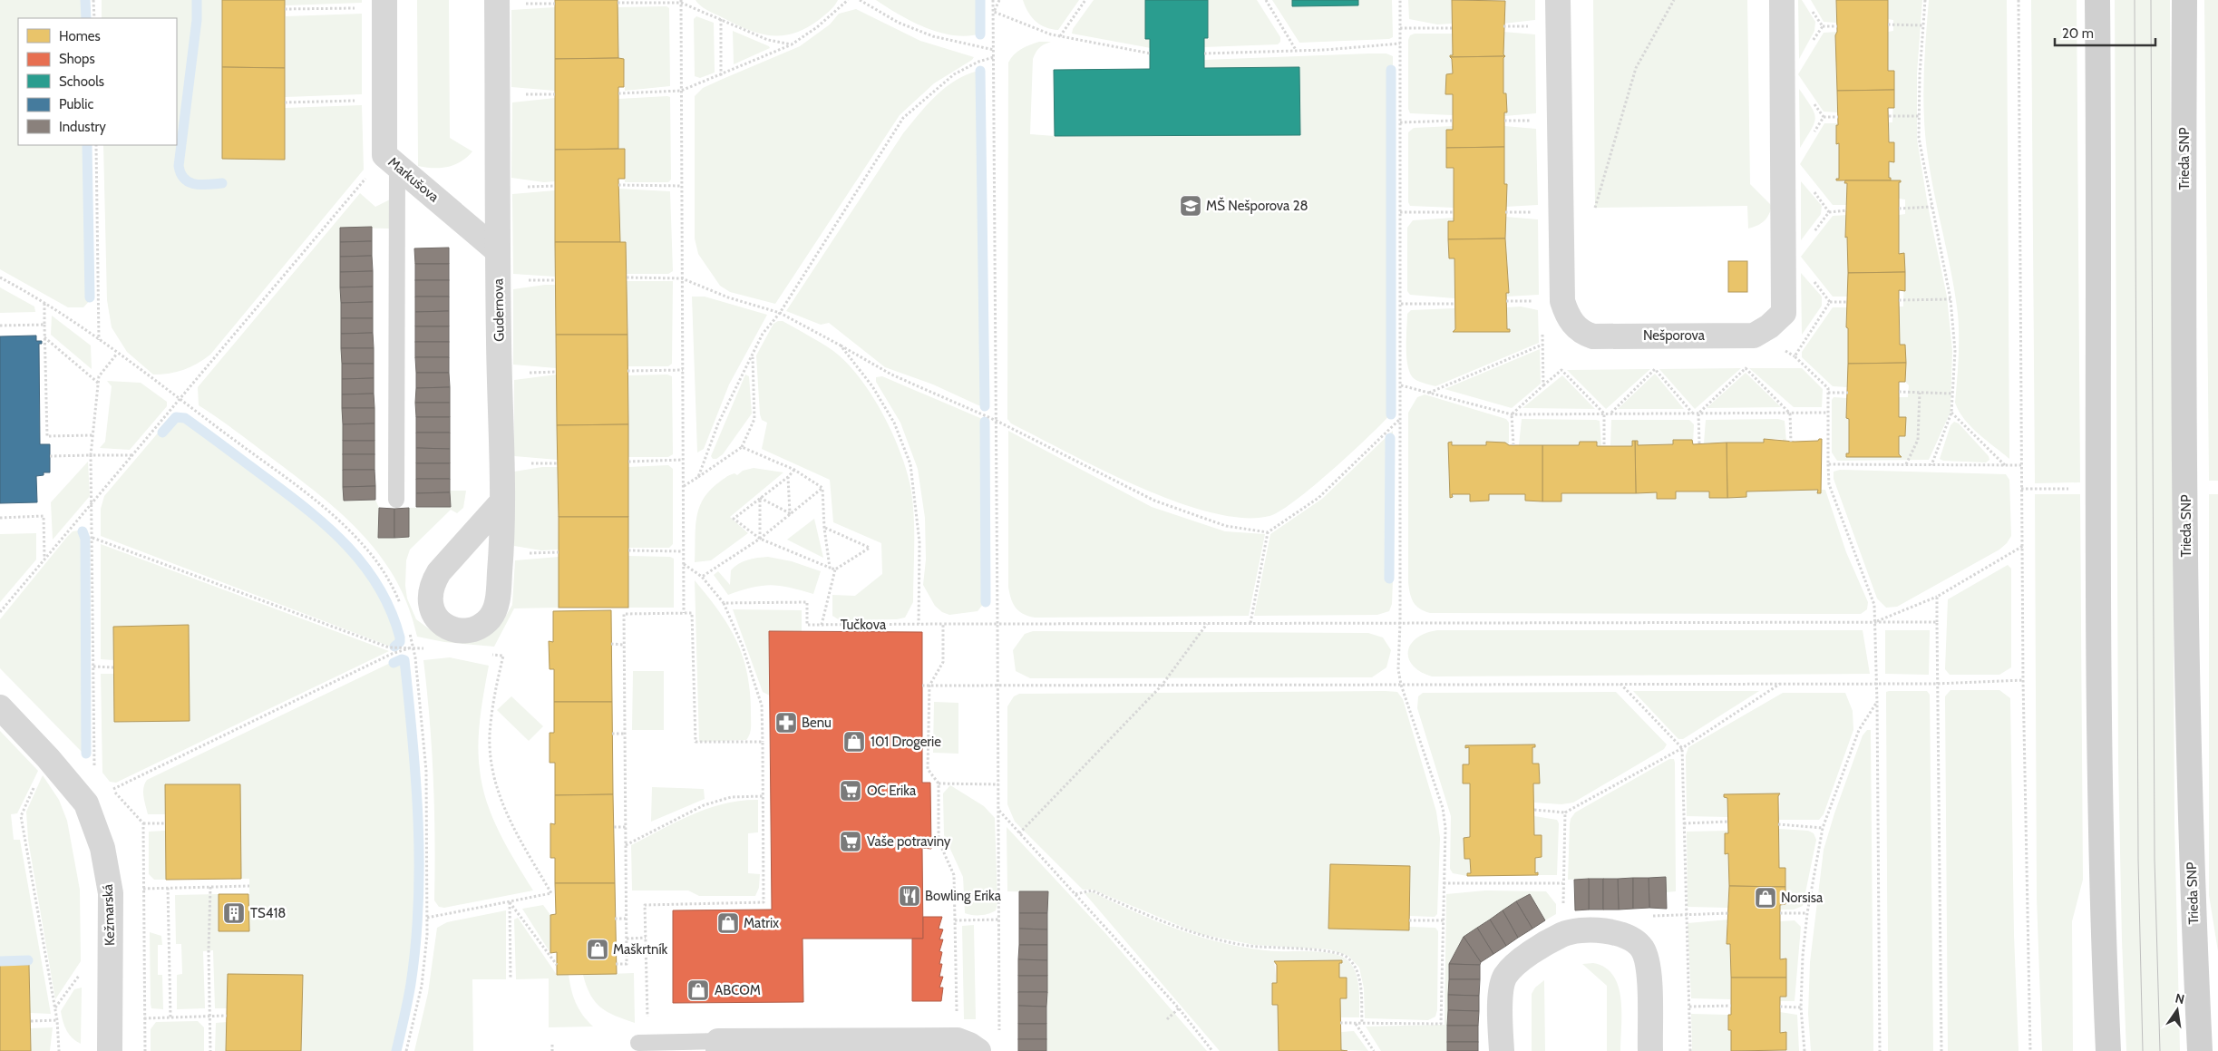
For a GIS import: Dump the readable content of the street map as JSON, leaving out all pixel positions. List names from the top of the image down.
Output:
{
  "streets": {
    "street": [
      "Trieda SNP",
      "Markušova",
      "Gudernova",
      "Nešporova",
      "Kežmarská"
    ],
    "path": ["Tučkova"]
  },
  "crossings": [
    ["Markušova", "Gudernova"]
  ],
  "places": {
    "school or university": ["MŠ Nešporova 28"],
    "pharmacy": ["Benu"],
    "shop": [
      "101 Drogerie",
      "Norsisa",
      "Matrix",
      "Maškrtník",
      "ABCOM"
    ],
    "supermarket": ["OC Erika", "Vaše potraviny"],
    "restaurant": ["Bowling Erika"],
    "building": ["TS418"]
  },
  "legend": [
    "Homes",
    "Shops",
    "Schools",
    "Public",
    "Industry"
  ],
  "scale_bar": "20 m",
  "north": "top"
}
